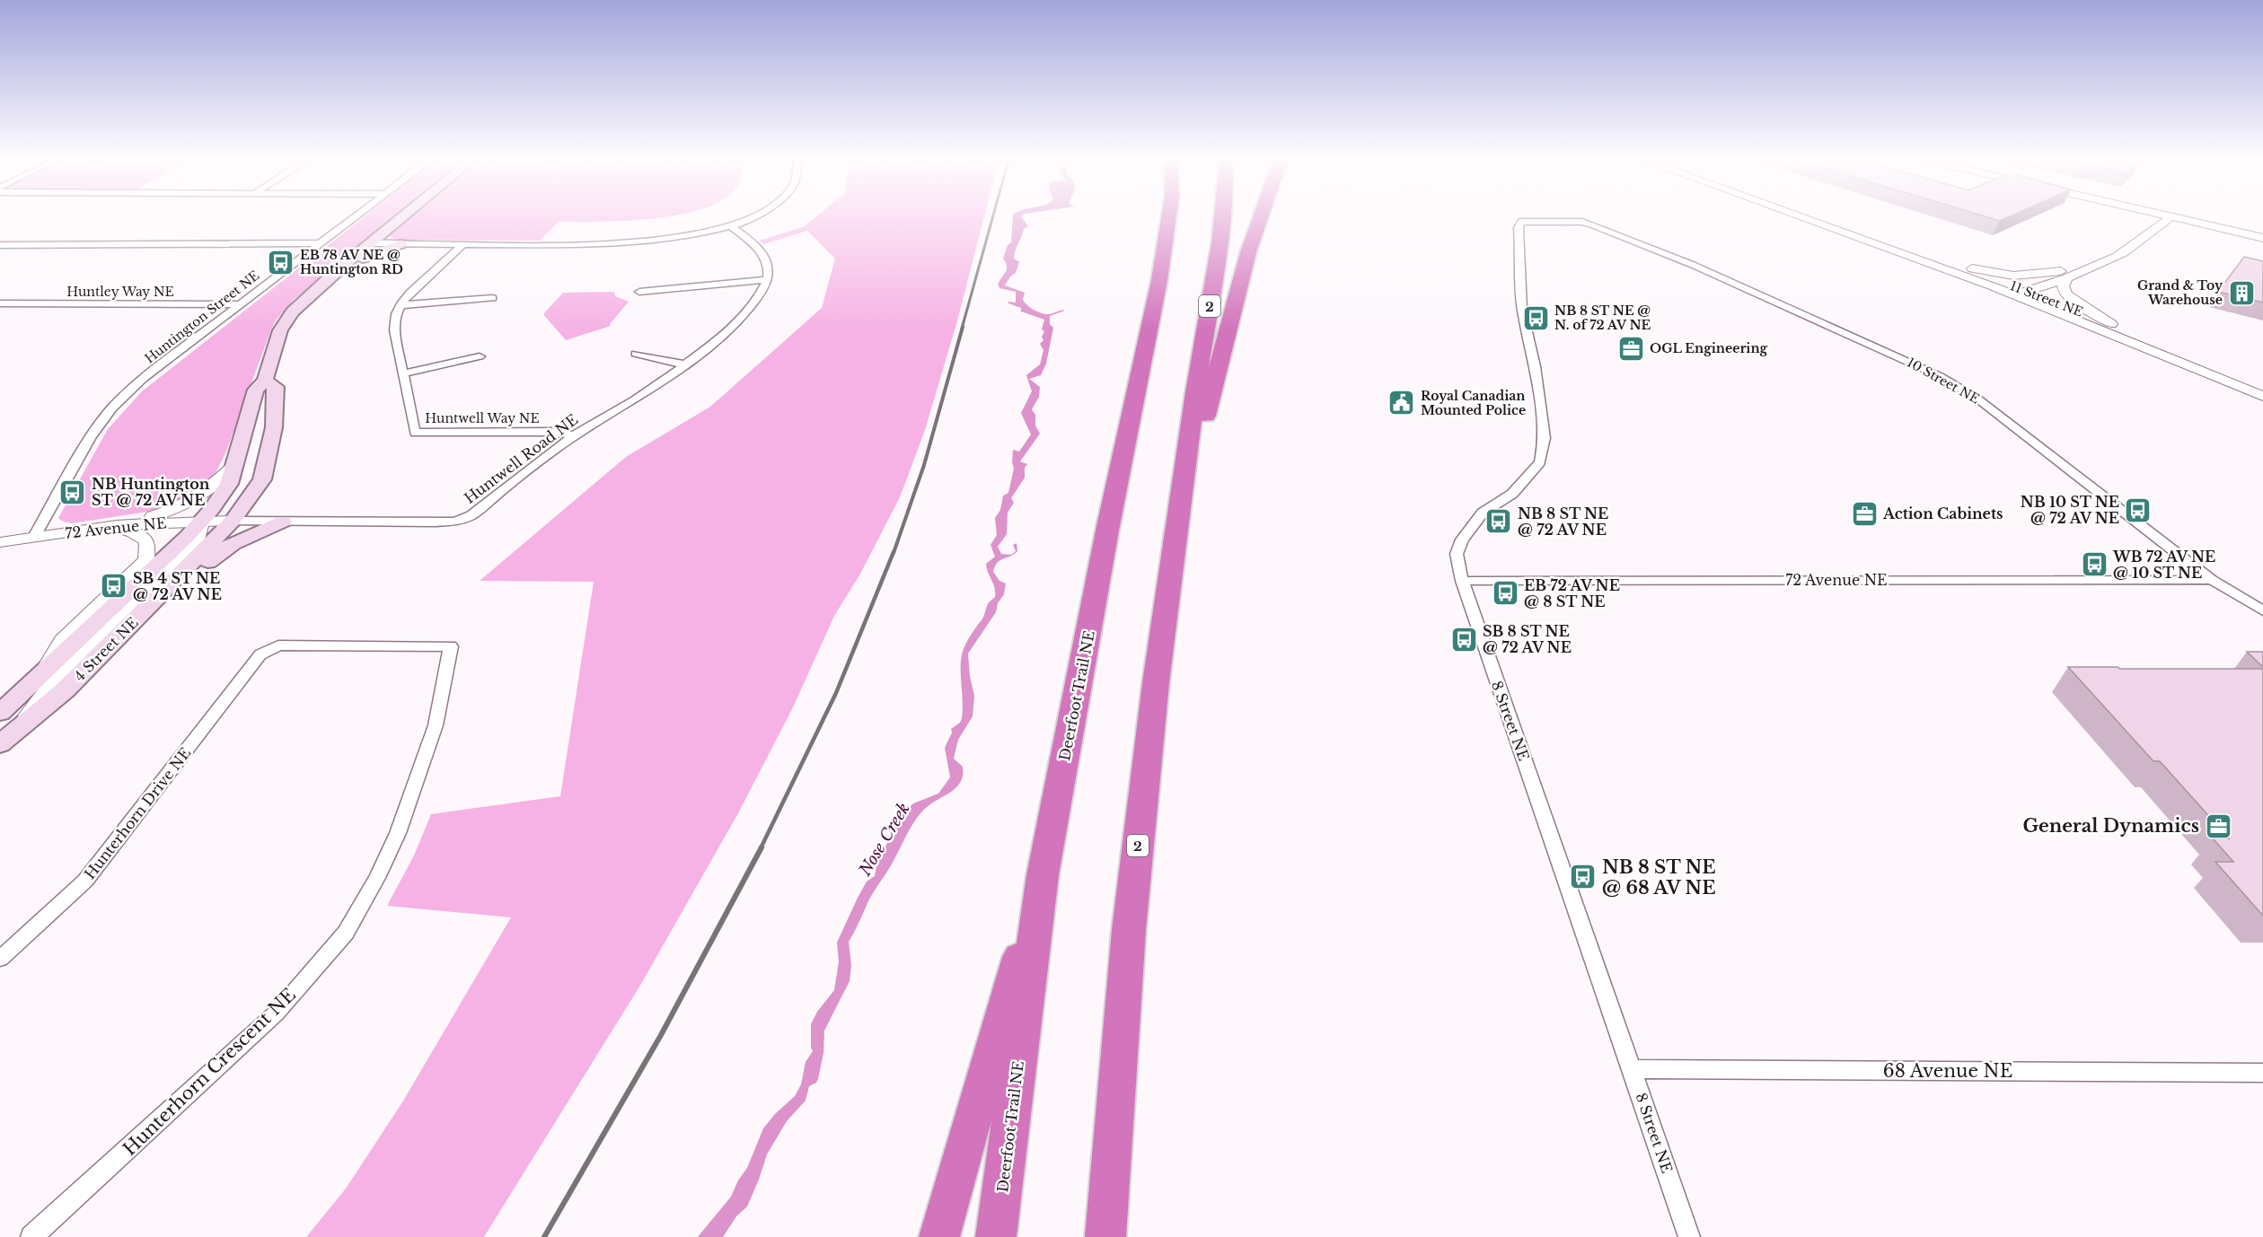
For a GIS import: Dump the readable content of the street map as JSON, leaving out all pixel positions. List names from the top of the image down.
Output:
{
  "streets": {
    "highway": ["2", "Deerfoot Trail NE"],
    "main road": ["4 Street NE"],
    "street": [
      "Huntley Way NE",
      "11 Street NE",
      "Huntington Street NE",
      "10 Street NE",
      "Huntwell Way NE",
      "Huntwell Road NE",
      "72 Avenue NE",
      "8 Street NE",
      "Hunterhorn Drive NE",
      "68 Avenue NE",
      "Hunterhorn Crescent NE"
    ]
  },
  "crossings": [
    ["Huntley Way NE", "Huntington Street NE"],
    ["Huntington Street NE", "72 Avenue NE"],
    ["10 Street NE", "72 Avenue NE"],
    ["10 Street NE", "8 Street NE"],
    ["Huntwell Way NE", "Huntwell Road NE"],
    ["Huntwell Road NE", "72 Avenue NE"],
    ["Huntwell Road NE", "4 Street NE"],
    ["72 Avenue NE", "4 Street NE"],
    ["72 Avenue NE", "8 Street NE"],
    ["8 Street NE", "68 Avenue NE"],
    ["Hunterhorn Drive NE", "Hunterhorn Crescent NE"]
  ],
  "water": ["Nose Creek"],
  "places": {
    "bus stop": [
      "EB 78 AV NE @ Huntington RD",
      "NB 8 ST NE @ N. of 72 AV NE",
      "NB Huntington ST @ 72 AV NE",
      "NB 10 ST NE @ 72 AV NE",
      "NB 8 ST NE @ 72 AV NE",
      "WB 72 AV NE @ 10 ST NE",
      "SB 4 ST NE @ 72 AV NE",
      "EB 72 AV NE @ 8 ST NE",
      "SB 8 ST NE @ 72 AV NE",
      "NB 8 ST NE @ 68 AV NE"
    ],
    "building": ["Grand & Toy Warehouse"],
    "office": ["OGL Engineering", "Action Cabinets", "General Dynamics"],
    "public building": ["Royal Canadian Mounted Police"]
  }
}
